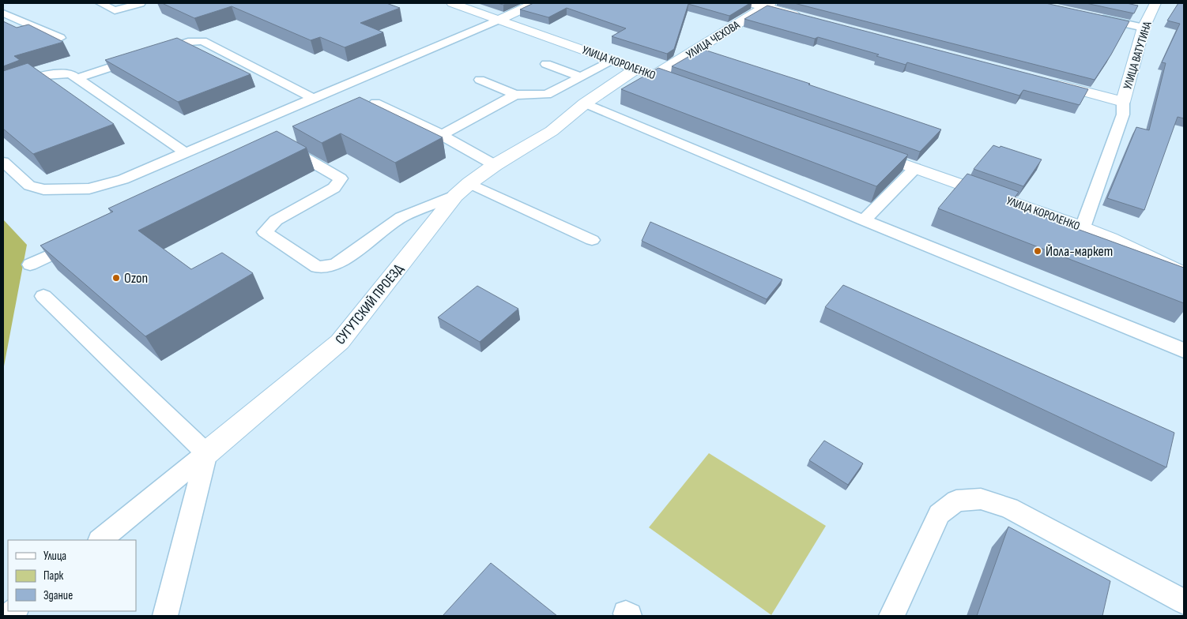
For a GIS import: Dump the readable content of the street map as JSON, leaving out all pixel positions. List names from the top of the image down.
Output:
{
  "streets": {
    "street": [
      "УЛИЦА ЧЕХОВА",
      "УЛИЦА ВАТУТИНА",
      "УЛИЦА КОРОЛЕНКО",
      "СУГУТСКИЙ ПРОЕЗД"
    ]
  },
  "crossings": [
    ["УЛИЦА ЧЕХОВА", "УЛИЦА КОРОЛЕНКО"],
    ["УЛИЦА КОРОЛЕНКО", "СУГУТСКИЙ ПРОЕЗД"]
  ],
  "places": ["Йола-маркет", "Ozon"],
  "legend": ["Улица", "Парк", "Здание"]
}
